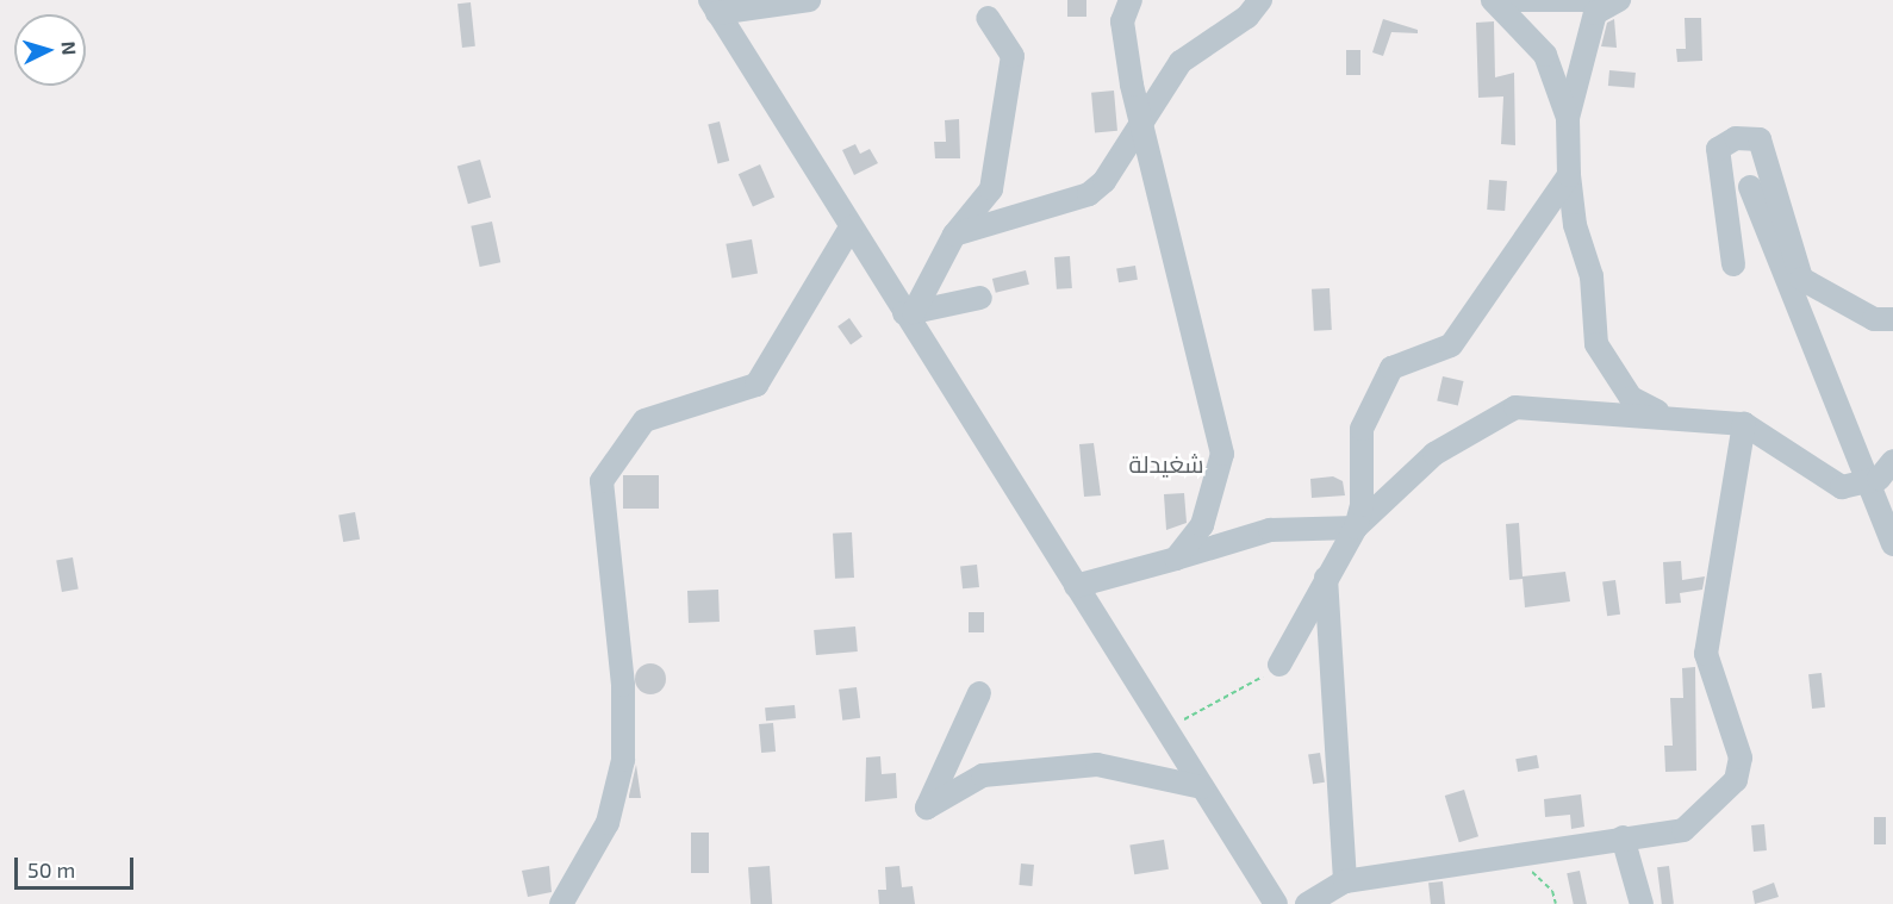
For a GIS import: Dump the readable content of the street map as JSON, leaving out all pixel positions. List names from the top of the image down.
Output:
{
  "districts": ["شغيدلة"],
  "scale_bar": "50 m",
  "north": "right"
}
